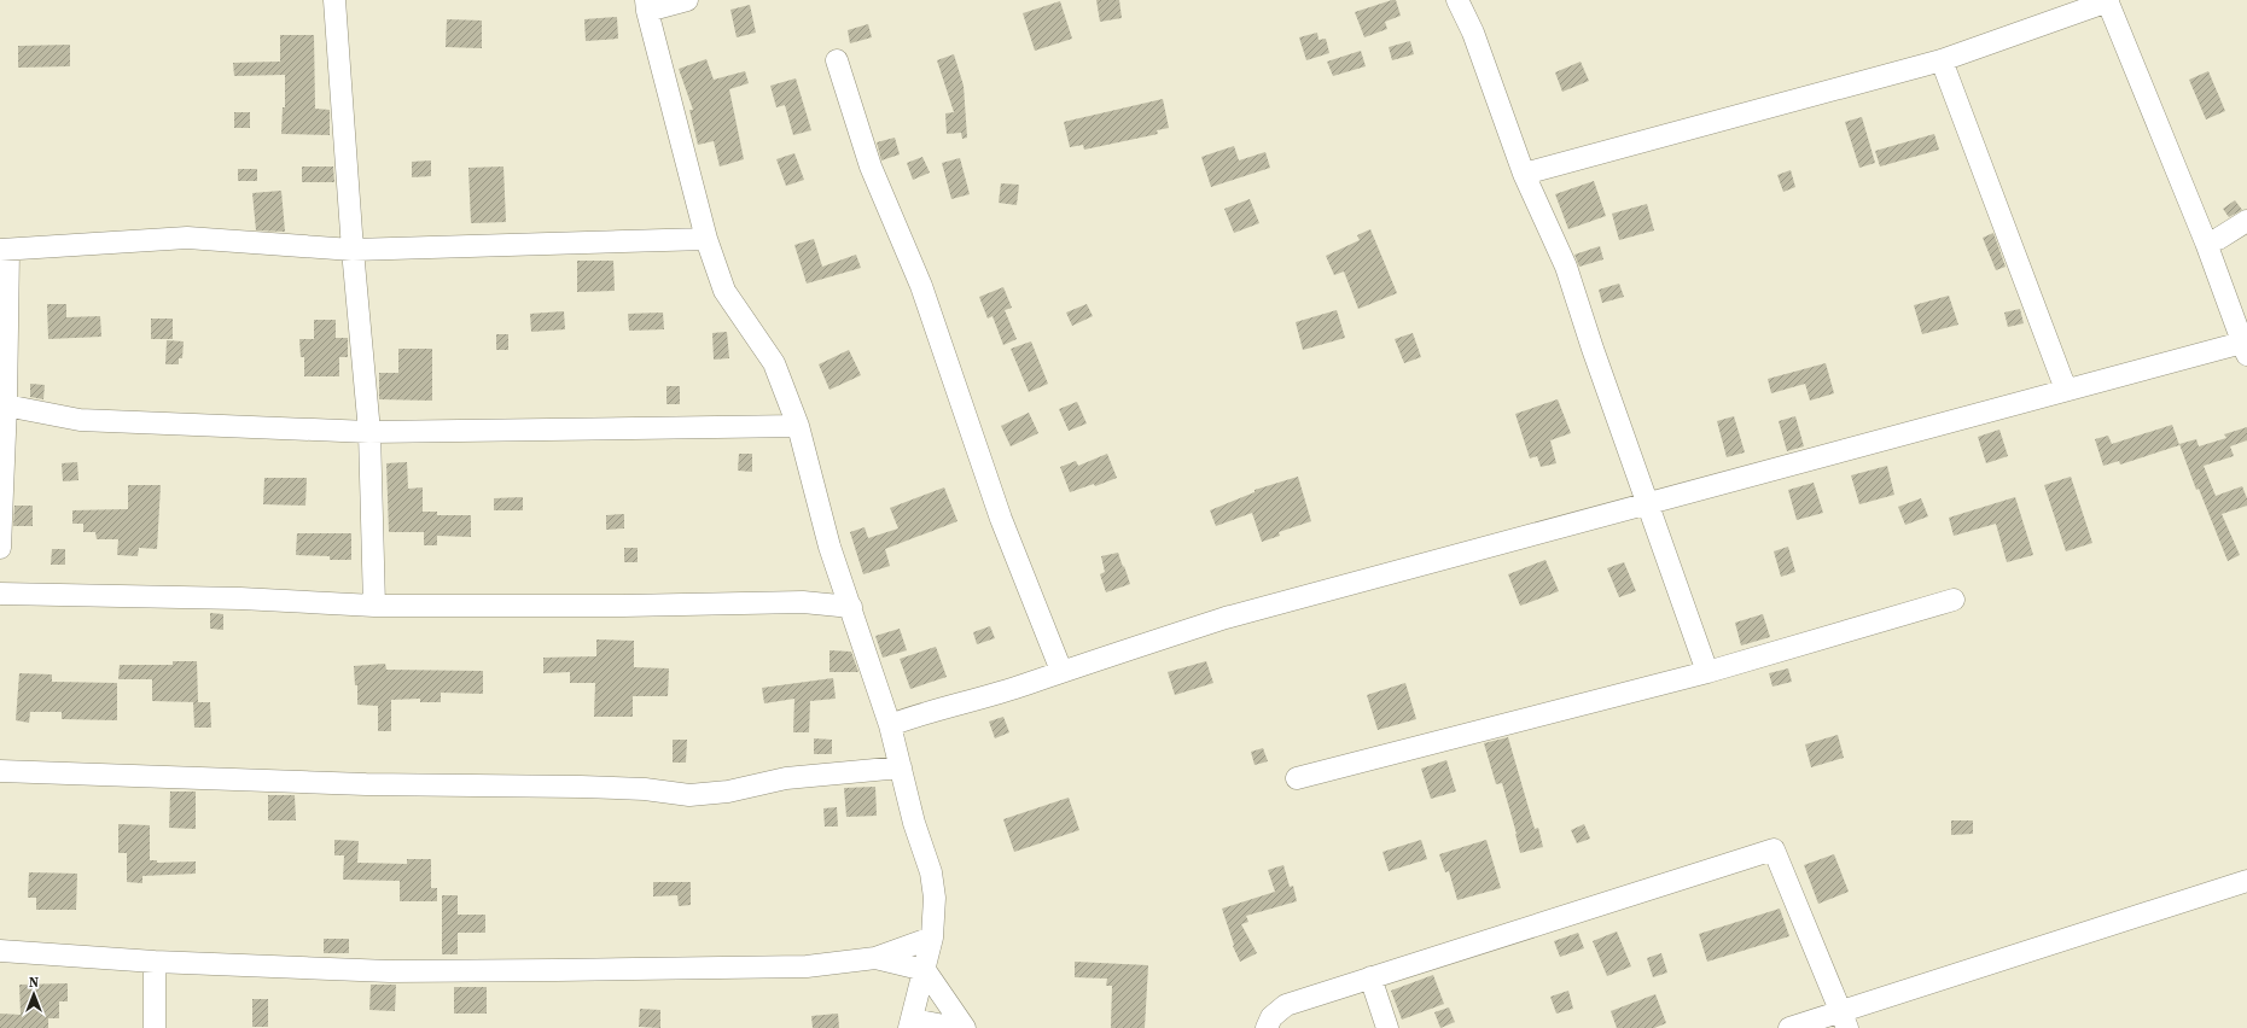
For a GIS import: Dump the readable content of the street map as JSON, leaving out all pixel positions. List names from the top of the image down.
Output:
{
  "north": "top"
}
